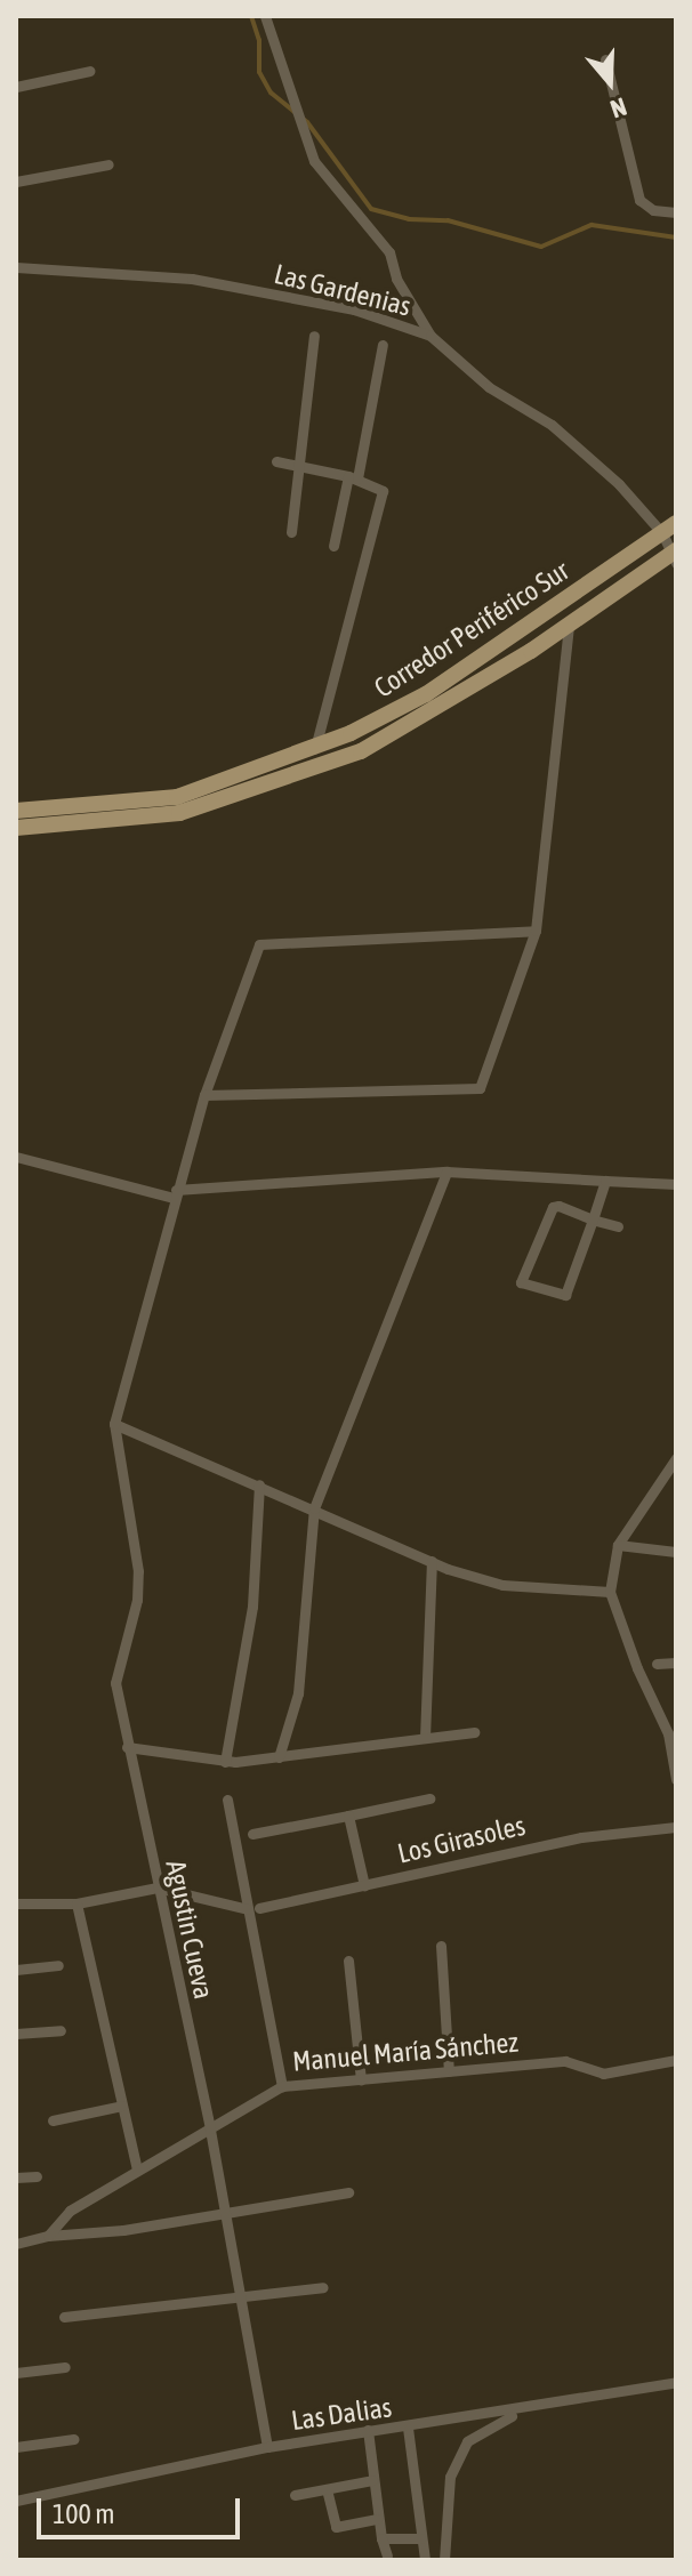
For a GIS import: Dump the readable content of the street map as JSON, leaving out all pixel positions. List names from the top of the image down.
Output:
{
  "streets": {
    "main road": ["Corredor Periférico Sur"],
    "street": [
      "Las Gardenias",
      "Los Girasoles",
      "Agustin Cueva",
      "Manuel María Sánchez",
      "Las Dalias"
    ]
  },
  "crossings": [
    ["Las Gardenias", "Corredor Periférico Sur"],
    ["Agustin Cueva", "Manuel María Sánchez"],
    ["Agustin Cueva", "Las Dalias"]
  ],
  "scale_bar": "100 m",
  "north": "bottom"
}
